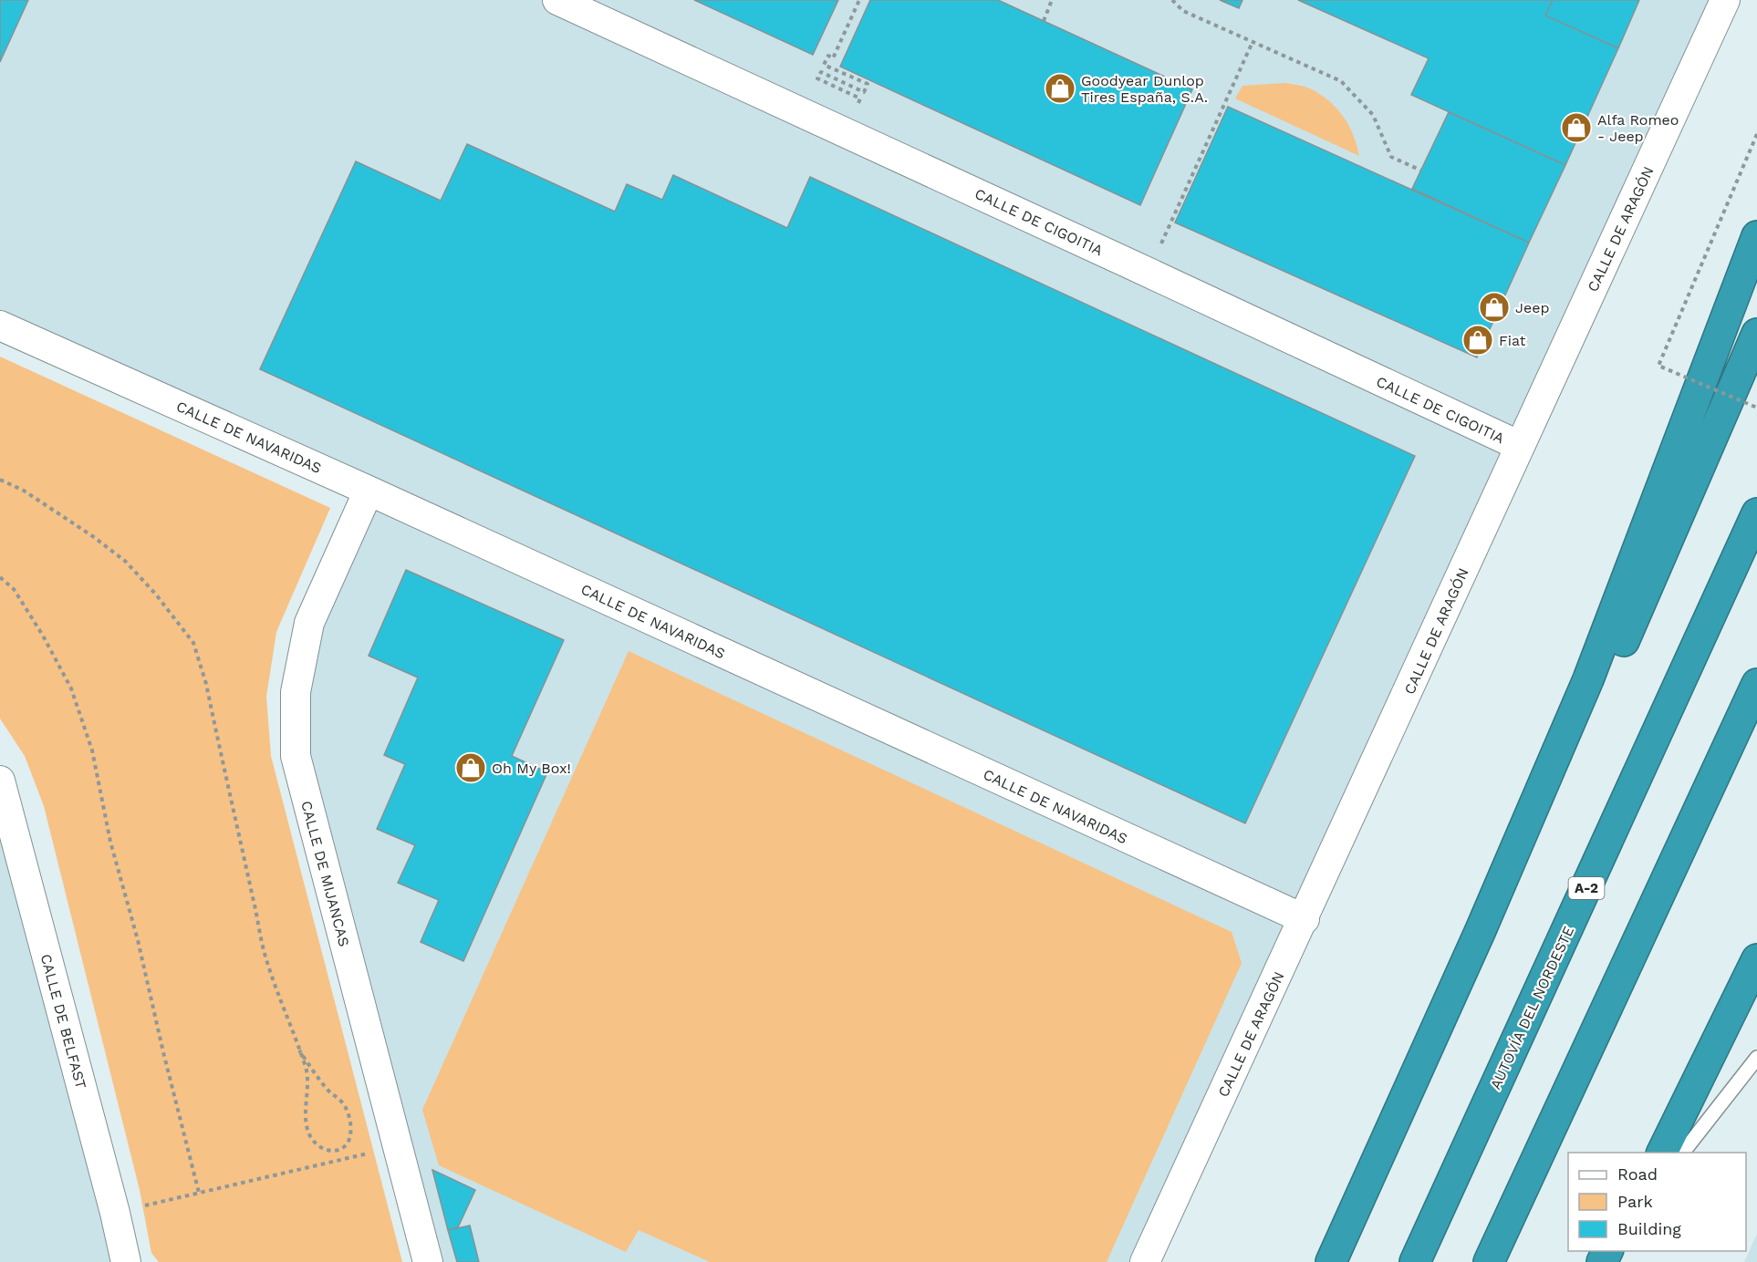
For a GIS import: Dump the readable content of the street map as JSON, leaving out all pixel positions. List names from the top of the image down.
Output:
{
  "streets": {
    "highway": ["A-2", "AUTOVÍA DEL NORDESTE"],
    "street": [
      "CALLE DE CIGOITIA",
      "CALLE DE ARAGÓN",
      "CALLE DE NAVARIDAS",
      "CALLE DE MIJANCAS",
      "CALLE DE BELFAST"
    ]
  },
  "crossings": [
    ["CALLE DE CIGOITIA", "CALLE DE ARAGÓN"],
    ["CALLE DE ARAGÓN", "CALLE DE NAVARIDAS"],
    ["CALLE DE NAVARIDAS", "CALLE DE MIJANCAS"]
  ],
  "places": {
    "shop": [
      "Goodyear Dunlop Tires España, S.A.",
      "Alfa Romeo - Jeep",
      "Jeep",
      "Fiat",
      "Oh My Box!"
    ]
  },
  "legend": ["Road", "Park", "Building"]
}
